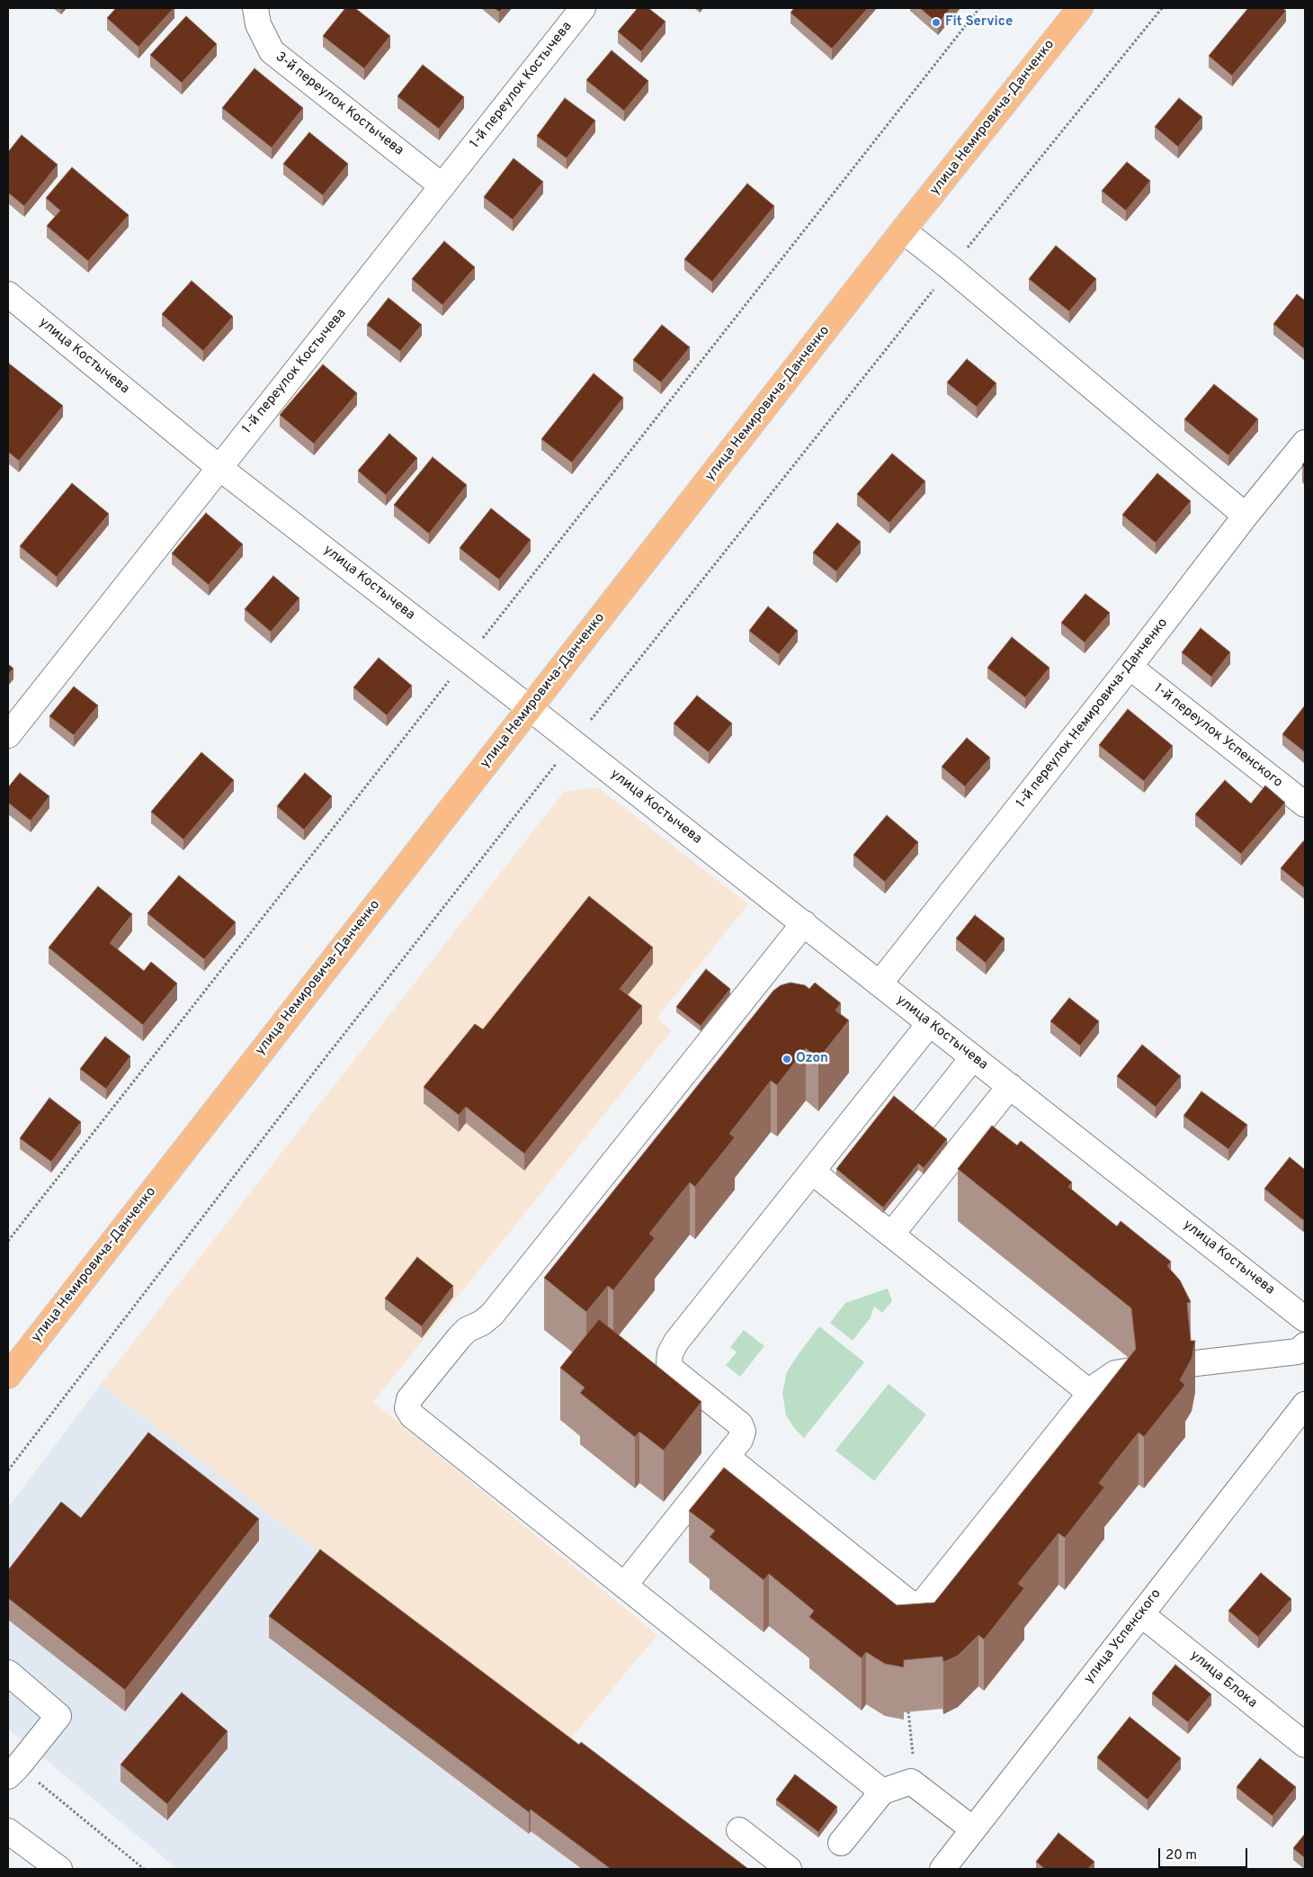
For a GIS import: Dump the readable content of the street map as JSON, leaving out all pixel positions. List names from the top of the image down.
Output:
{
  "streets": {
    "main road": ["улица Немировича-Данченко"],
    "street": [
      "1-й переулок Костычева",
      "3-й переулок Костычева",
      "улица Костычева",
      "1-й переулок Немировича-Данченко",
      "1-й переулок Успенского",
      "улица Успенского",
      "улица Блока"
    ]
  },
  "crossings": [
    ["1-й переулок Костычева", "3-й переулок Костычева"],
    ["1-й переулок Костычева", "улица Костычева"],
    ["улица Немировича-Данченко", "улица Костычева"],
    ["улица Костычева", "1-й переулок Немировича-Данченко"],
    ["1-й переулок Немировича-Данченко", "1-й переулок Успенского"],
    ["улица Успенского", "улица Блока"]
  ],
  "places": ["Fit Service", "Ozon"],
  "scale_bar": "20 m"
}
